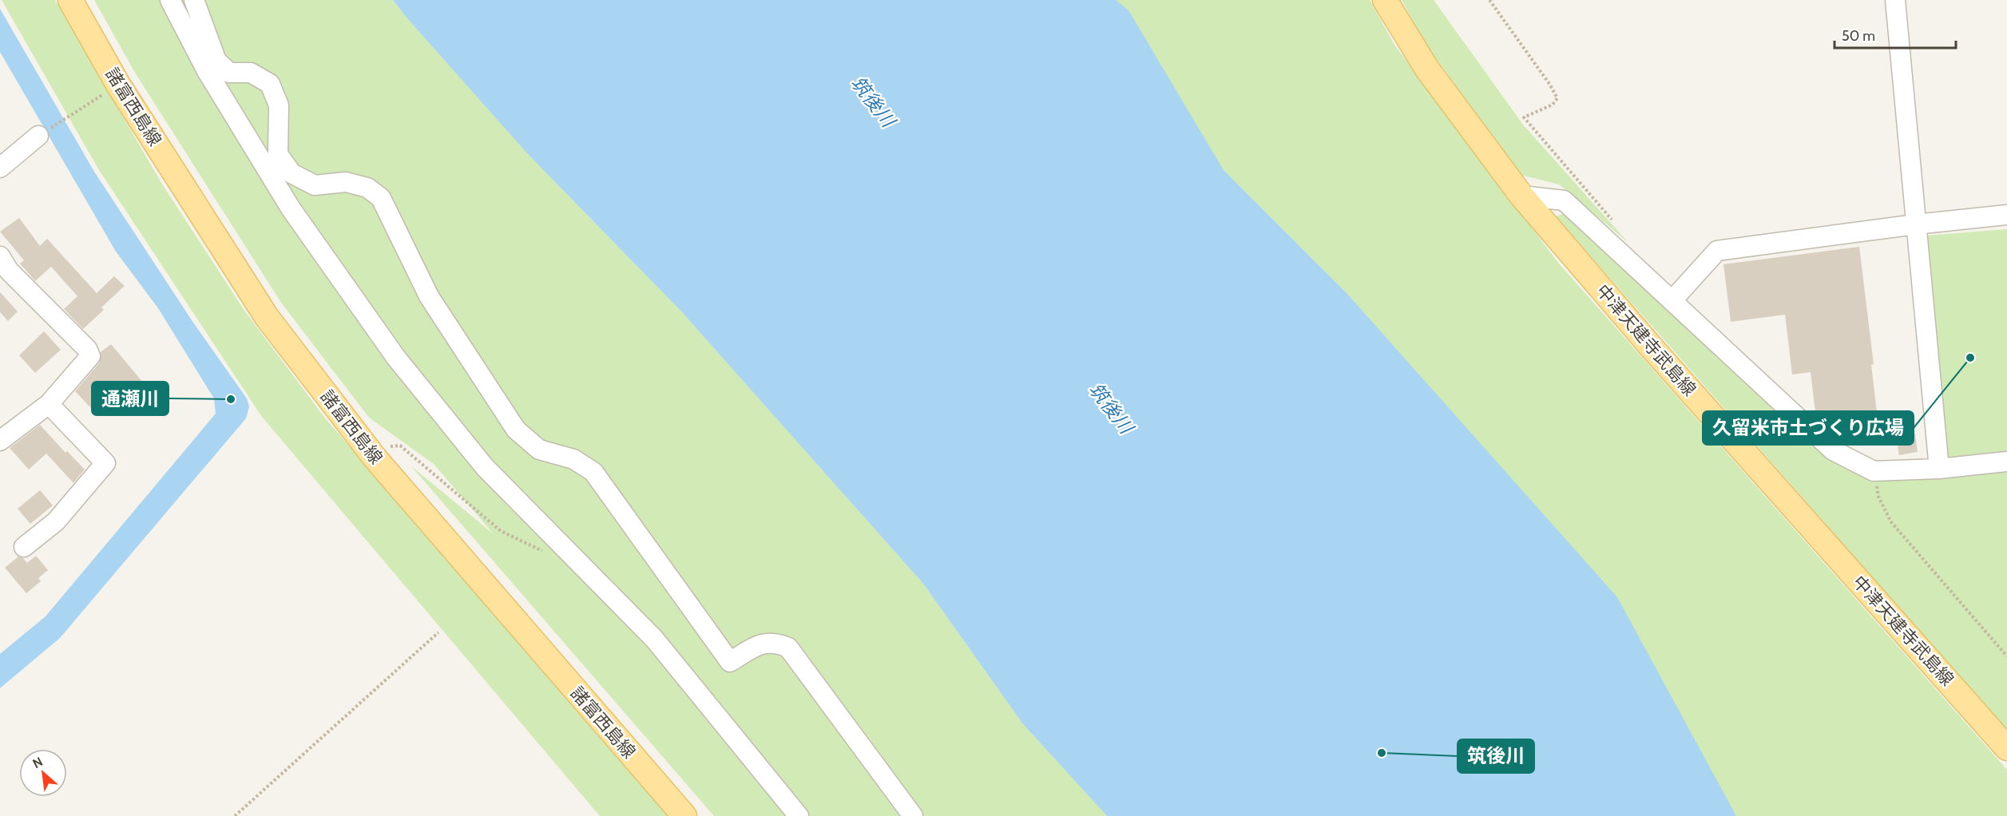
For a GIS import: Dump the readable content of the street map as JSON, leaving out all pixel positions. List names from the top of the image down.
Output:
{
  "streets": {
    "main road": ["諸富西島線", "中津天建寺武島線"]
  },
  "water": ["筑後川"],
  "places": ["久留米市土づくり広場", "通瀬川", "筑後川"],
  "scale_bar": "50 m",
  "north": "top left"
}
